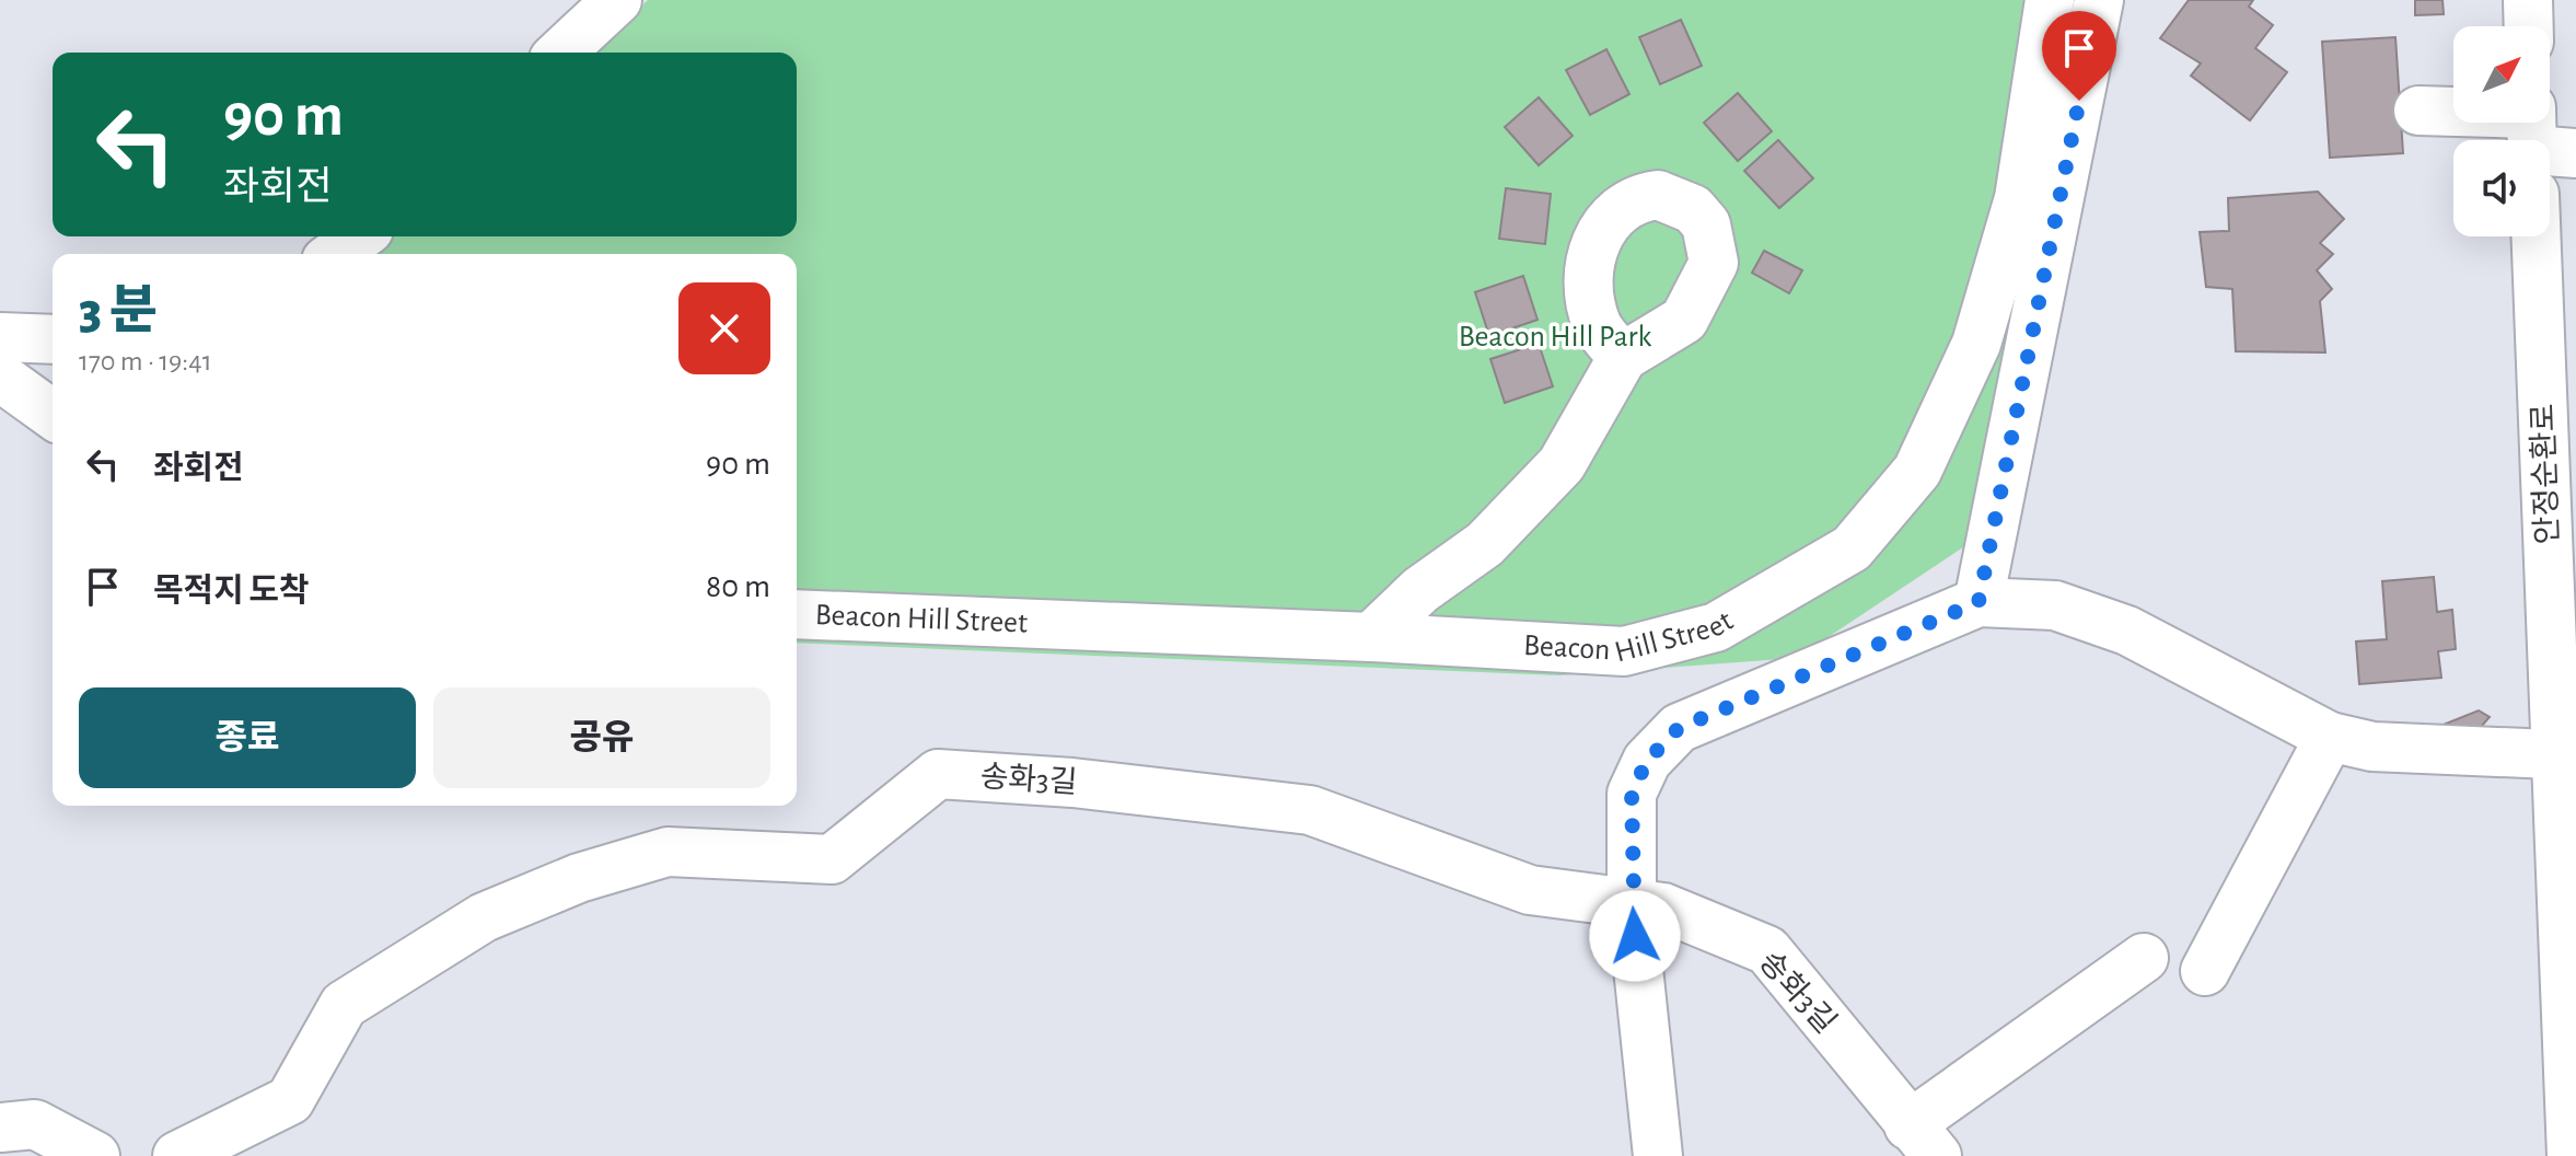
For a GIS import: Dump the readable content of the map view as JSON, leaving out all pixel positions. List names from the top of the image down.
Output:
{
  "streets": {
    "street": ["안정순환로", "Beacon Hill Street", "송화3길"]
  },
  "parks": ["Beacon Hill Park"],
  "north": "top right",
  "page": {
    "turn": ["90 m", "좌회전"],
    "heading": ["3 분", "170 m · 19:41"],
    "list": [
      {
        "name": "좌회전",
        "value": "90 m"
      },
      {
        "name": "목적지 도착",
        "value": "80 m"
      }
    ],
    "buttons": ["종료", "공유"]
  }
}
